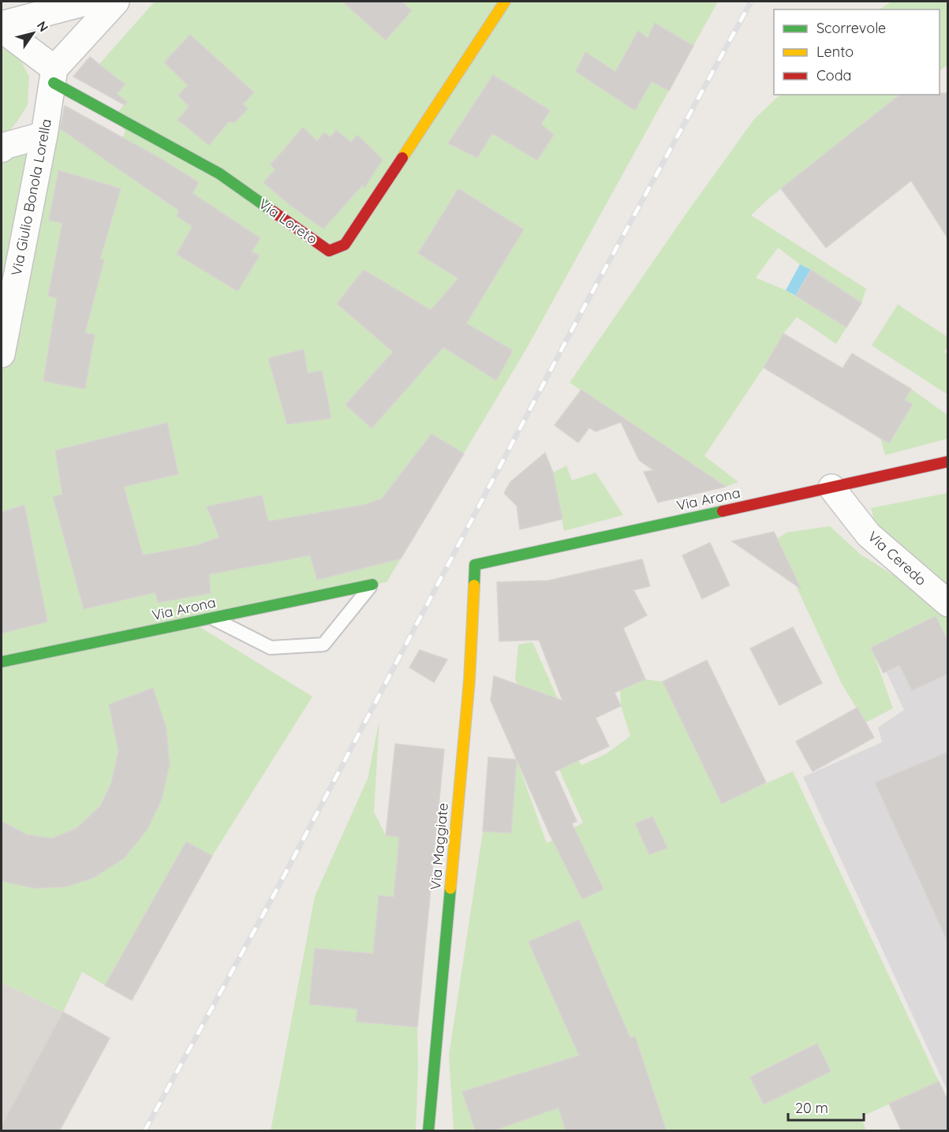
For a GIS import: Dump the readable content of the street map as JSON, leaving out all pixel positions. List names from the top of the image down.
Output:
{
  "streets": {
    "main road": ["Via Loreto", "Via Arona", "Via Maggiate"],
    "street": ["Via Giulio Bonola Lorella", "Via Ceredo"]
  },
  "crossings": [
    ["Via Giulio Bonola Lorella", "Via Loreto"],
    ["Via Arona", "Via Ceredo"],
    ["Via Arona", "Via Maggiate"]
  ],
  "legend": ["Scorrevole", "Lento", "Coda"],
  "scale_bar": "20 m",
  "north": "top right"
}
